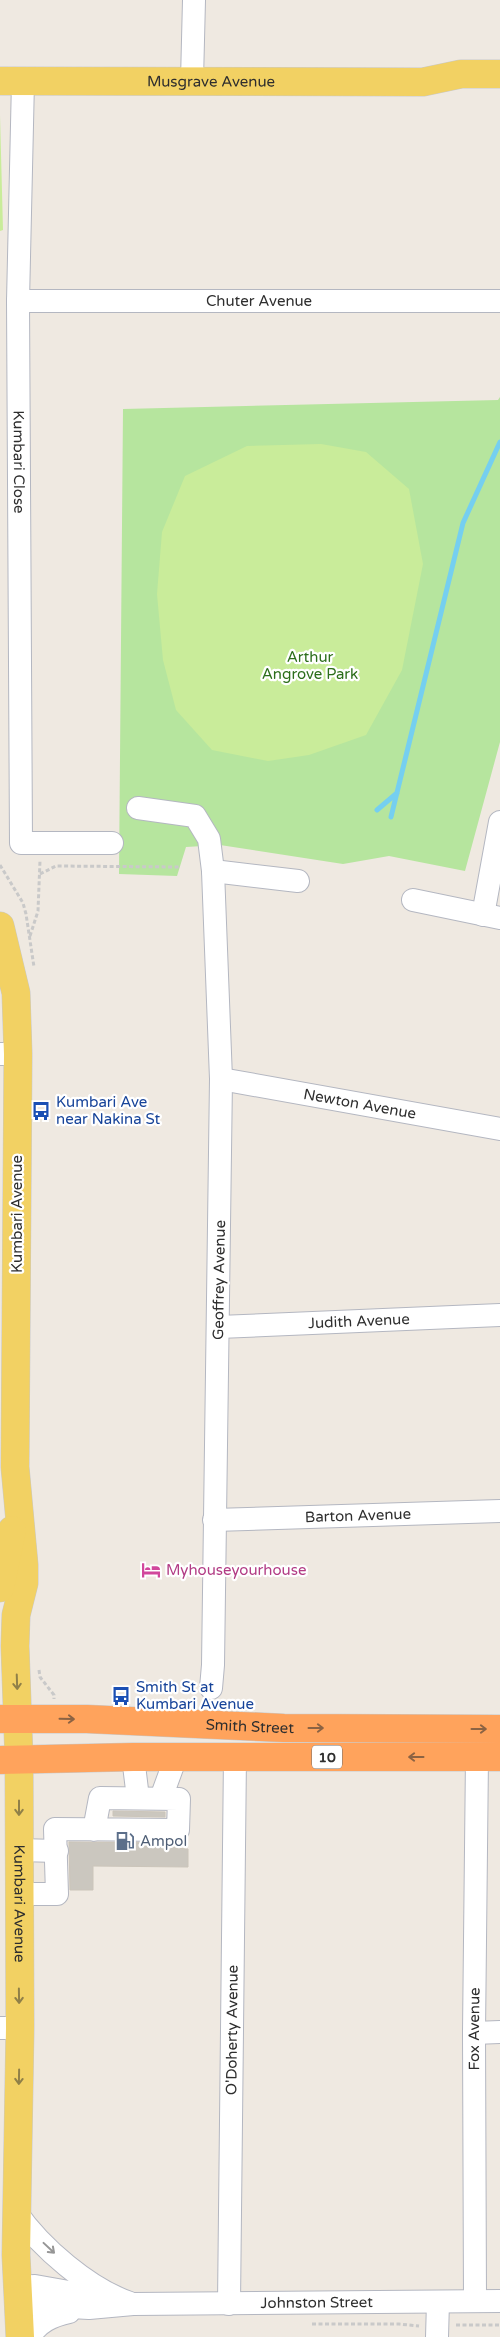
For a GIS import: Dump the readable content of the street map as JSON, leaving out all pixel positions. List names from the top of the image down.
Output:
{
  "streets": {
    "highway": ["Smith Street", "10"],
    "main road": ["Musgrave Avenue", "Kumbari Avenue"],
    "street": [
      "Chuter Avenue",
      "Kumbari Close",
      "Newton Avenue",
      "Geoffrey Avenue",
      "Judith Avenue",
      "Barton Avenue",
      "Fox Avenue",
      "O'Doherty Avenue",
      "Johnston Street"
    ]
  },
  "crossings": [
    ["Musgrave Avenue", "Kumbari Close"],
    ["Chuter Avenue", "Kumbari Close"],
    ["Newton Avenue", "Geoffrey Avenue"],
    ["Kumbari Avenue", "Smith Street"],
    ["Kumbari Avenue", "Johnston Street"],
    ["Geoffrey Avenue", "Judith Avenue"],
    ["Geoffrey Avenue", "Barton Avenue"],
    ["Smith Street", "Fox Avenue"],
    ["Smith Street", "O'Doherty Avenue"],
    ["Fox Avenue", "Johnston Street"],
    ["O'Doherty Avenue", "Johnston Street"]
  ],
  "one_way": ["Kumbari Avenue"],
  "parks": ["Arthur Angrove Park"],
  "places": {
    "bus stop": ["Kumbari Ave near Nakina St", "Smith St at Kumbari Avenue"],
    "hotel": ["Myhouseyourhouse"],
    "fuel station": ["Ampol"]
  }
}
